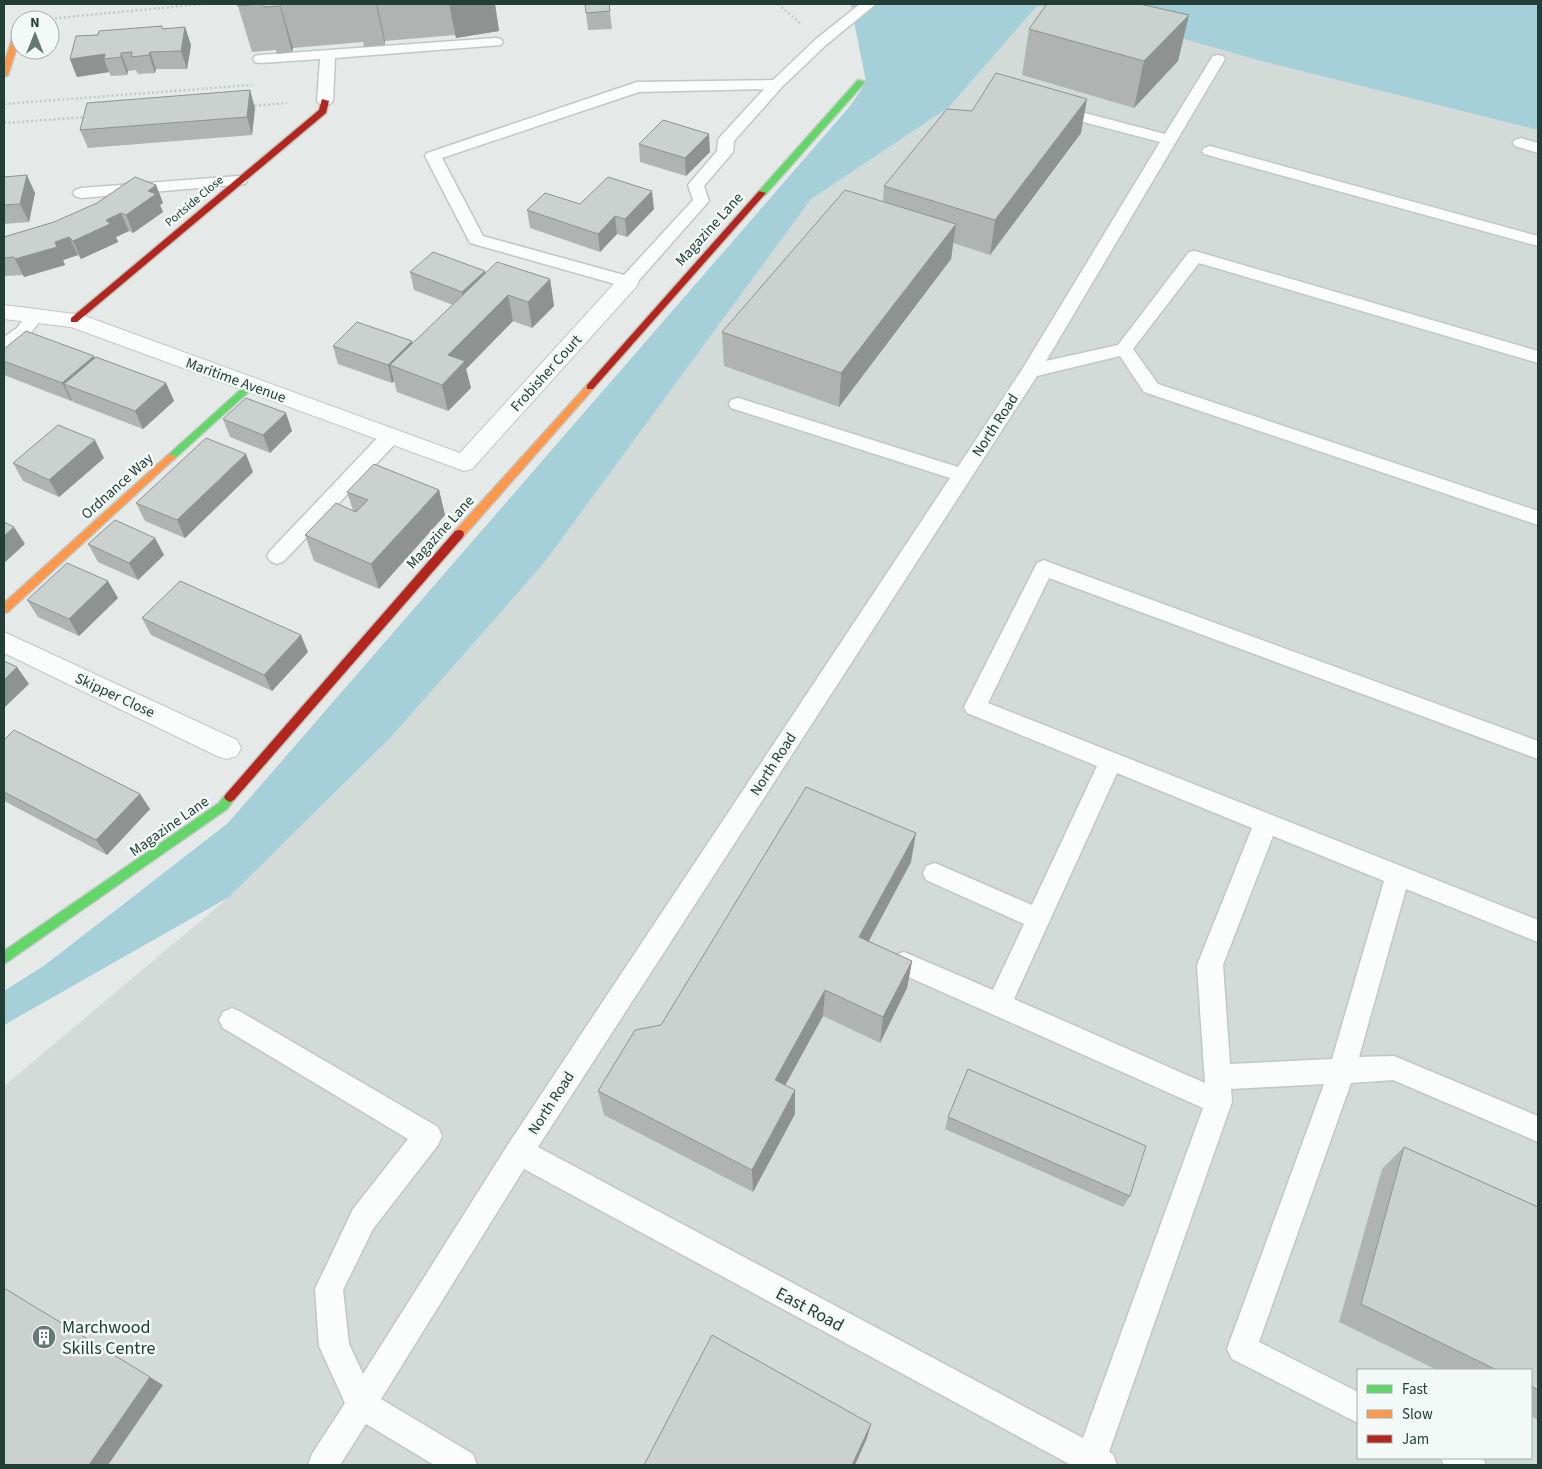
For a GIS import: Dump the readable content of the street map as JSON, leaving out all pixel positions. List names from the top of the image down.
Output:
{
  "streets": {
    "street": [
      "Portside Close",
      "Magazine Lane",
      "Frobisher Court",
      "Maritime Avenue",
      "Ordnance Way",
      "Skipper Close"
    ],
    "lane": ["North Road", "East Road"]
  },
  "crossings": [
    ["Portside Close", "Maritime Avenue"],
    ["Frobisher Court", "Maritime Avenue"],
    ["Maritime Avenue", "Ordnance Way"],
    ["North Road", "East Road"]
  ],
  "places": {
    "building": ["Marchwood Skills Centre"]
  },
  "legend": ["Fast", "Slow", "Jam"],
  "north": "top"
}
